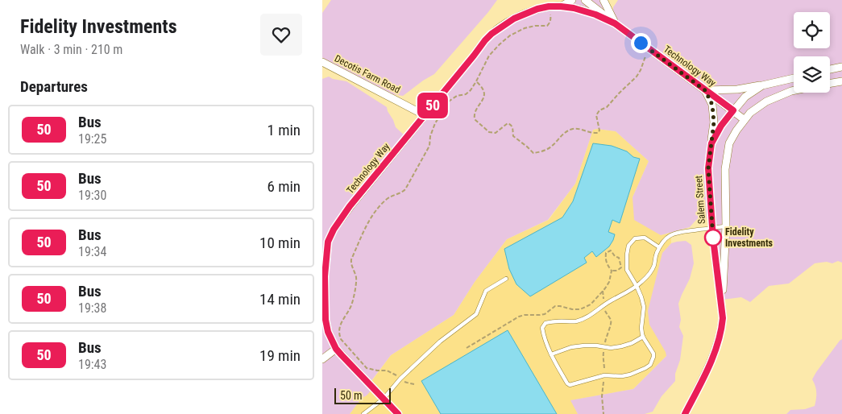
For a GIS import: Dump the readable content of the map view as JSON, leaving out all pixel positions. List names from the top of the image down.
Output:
{
  "streets": {
    "street": ["Technology Way", "Decotis Farm Road", "Salem Street"]
  },
  "crossings": [
    ["Technology Way", "Decotis Farm Road"],
    ["Technology Way", "Salem Street"]
  ],
  "places": ["Fidelity Investments"],
  "lines": ["bus line 50"],
  "scale_bar": "50 m",
  "page": {
    "heading": [
      ["Fidelity Investments", "Walk · 3 min · 210 m"],
      "Departures"
    ],
    "on_map": "50",
    "list": [
      {
        "mark": "50",
        "name": "Bus",
        "note": "19:25",
        "value": "1 min"
      },
      {
        "mark": "50",
        "name": "Bus",
        "note": "19:30",
        "value": "6 min"
      },
      {
        "mark": "50",
        "name": "Bus",
        "note": "19:34",
        "value": "10 min"
      },
      {
        "mark": "50",
        "name": "Bus",
        "note": "19:38",
        "value": "14 min"
      },
      {
        "mark": "50",
        "name": "Bus",
        "note": "19:43",
        "value": "19 min"
      }
    ],
    "scale": "50 m"
  }
}
